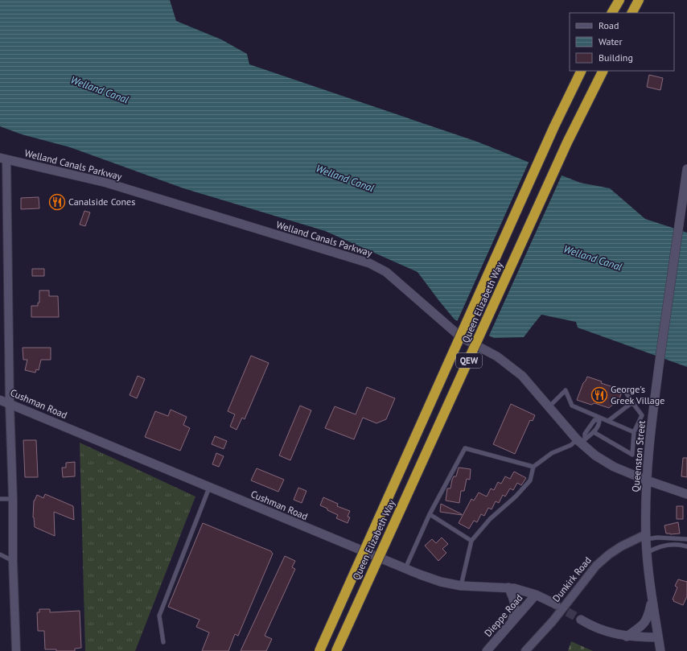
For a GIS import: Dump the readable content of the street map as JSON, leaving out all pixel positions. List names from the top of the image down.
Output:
{
  "streets": {
    "highway": ["Queen Elizabeth Way", "QEW"],
    "main road": [
      "Welland Canals Parkway",
      "Cushman Road",
      "Queenston Street",
      "Dieppe Road"
    ],
    "street": ["Dunkirk Road"]
  },
  "crossings": [
    ["Welland Canals Parkway", "Queenston Street"],
    ["Cushman Road", "Dieppe Road"],
    ["Queenston Street", "Dunkirk Road"]
  ],
  "water": ["Welland Canal"],
  "places": {
    "restaurant": ["Canalside Cones", "George's Greek Village"]
  },
  "legend": ["Road", "Water", "Building"]
}
